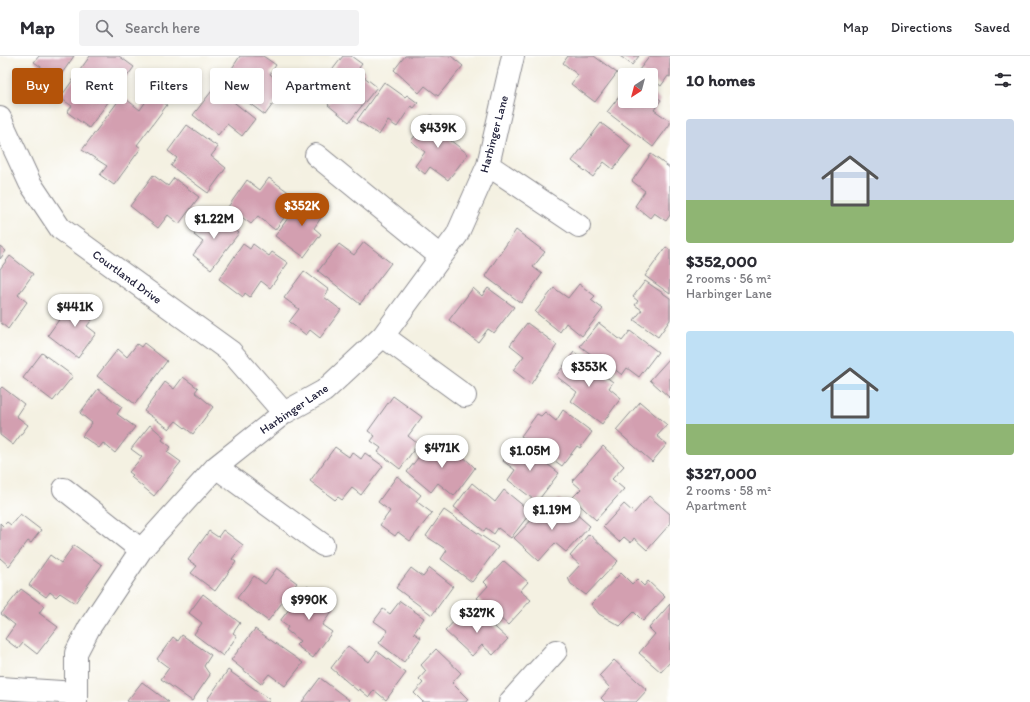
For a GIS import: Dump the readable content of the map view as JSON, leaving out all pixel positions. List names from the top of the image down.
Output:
{
  "streets": {
    "street": ["Harbinger Lane", "Courtland Drive"]
  },
  "crossings": [
    ["Harbinger Lane", "Courtland Drive"]
  ],
  "north": "bottom left",
  "page": {
    "header": "Map",
    "search": "Search here",
    "nav": ["Map", "Directions", "Saved"],
    "heading": "10 homes",
    "chip": [
      "Buy",
      "Rent",
      "Filters",
      "New",
      "Apartment"
    ],
    "list": [
      {
        "name": "$352,000",
        "note": "2 rooms · 56 m² · Harbinger Lane"
      },
      {
        "name": "$327,000",
        "note": "2 rooms · 58 m² · Apartment"
      }
    ],
    "price": [
      "$439K",
      "$352K",
      "$1.22M",
      "$441K",
      "$353K",
      "$471K",
      "$1.05M",
      "$1.19M",
      "$990K",
      "$327K"
    ]
  }
}
